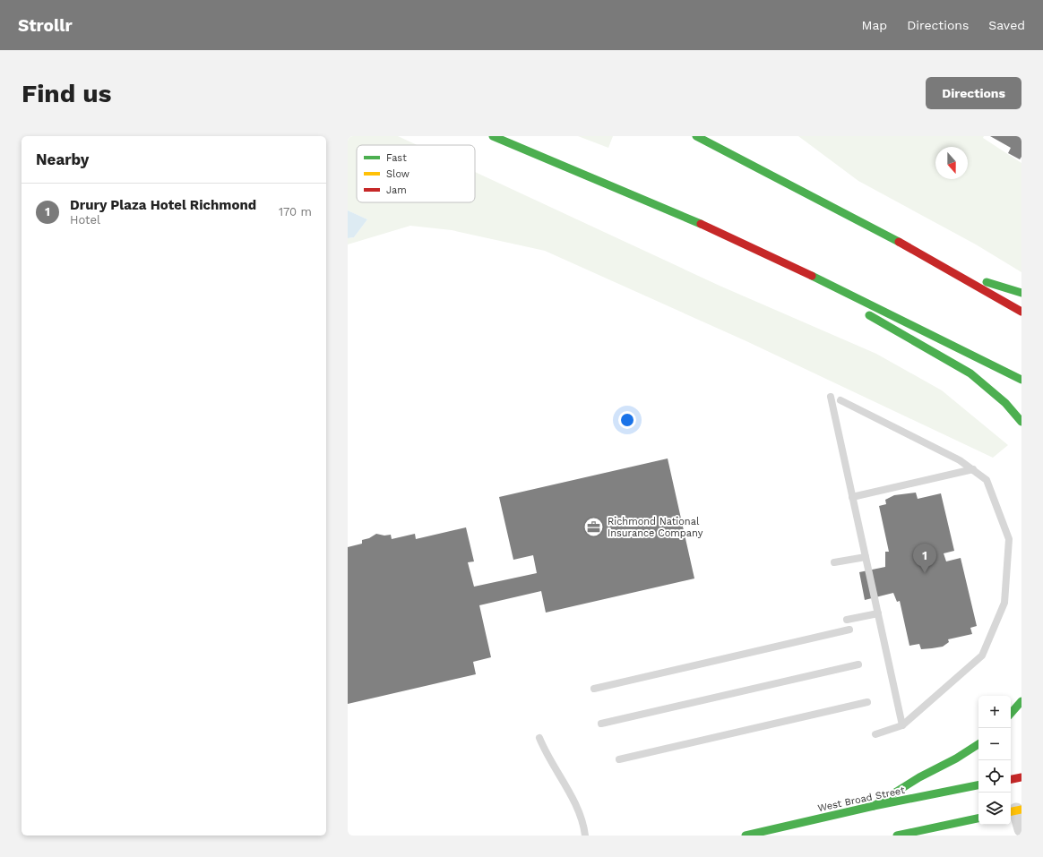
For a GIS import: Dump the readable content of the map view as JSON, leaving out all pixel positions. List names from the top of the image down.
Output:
{
  "streets": {
    "main road": ["West Broad Street"]
  },
  "places": {
    "office": ["Richmond National Insurance Company"]
  },
  "legend": ["Fast", "Slow", "Jam"],
  "north": "bottom",
  "page": {
    "header": "Strollr",
    "nav": ["Map", "Directions", "Saved"],
    "buttons": "Directions",
    "title": "Find us",
    "heading": "Nearby",
    "list": [
      {
        "mark": "1",
        "name": "Drury Plaza Hotel Richmond",
        "note": "Hotel",
        "value": "170 m"
      }
    ],
    "pins": "1",
    "map_buttons": ["+", "−"]
  }
}
